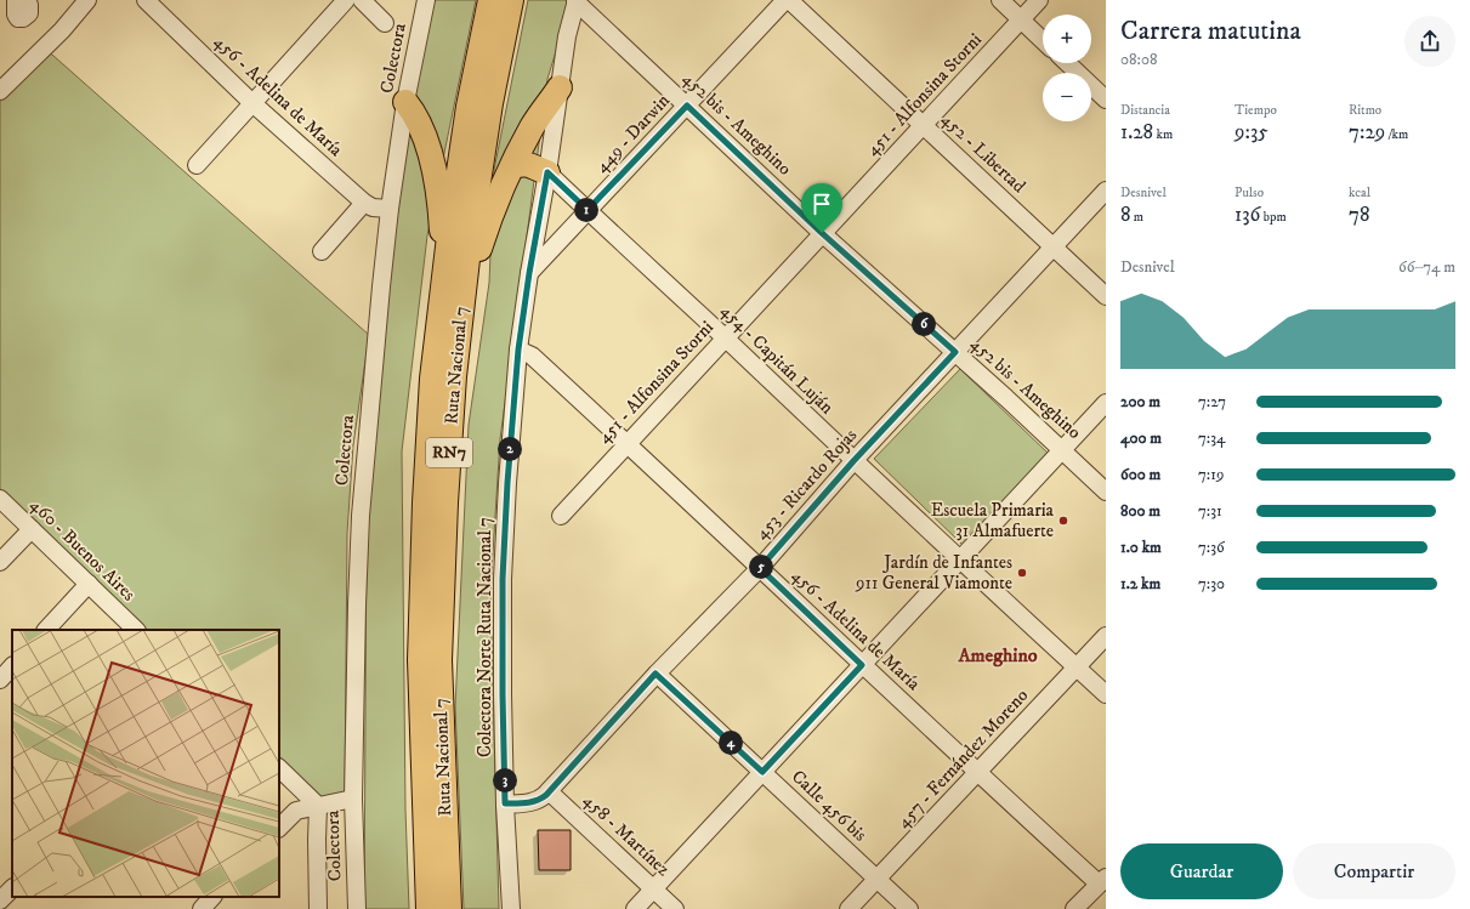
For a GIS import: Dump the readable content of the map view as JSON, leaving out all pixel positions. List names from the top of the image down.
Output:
{
  "streets": {
    "highway": ["Ruta Nacional 7", "RN7"],
    "street": [
      "Colectora",
      "451 - Alfonsina Storni",
      "456 - Adelina de María",
      "452 bis - Ameghino",
      "449 - Darwin",
      "452 - Libertad",
      "454 - Capitán Luján",
      "453 - Ricardo Rojas",
      "460 - Buenos Aires",
      "Colectora Norte Ruta Nacional 7",
      "457 - Fernández Moreno",
      "Calle 456 bis",
      "458 - Martínez"
    ]
  },
  "crossings": [
    ["Colectora", "456 - Adelina de María"],
    ["451 - Alfonsina Storni", "456 - Adelina de María"],
    ["451 - Alfonsina Storni", "452 bis - Ameghino"],
    ["451 - Alfonsina Storni", "452 - Libertad"],
    ["451 - Alfonsina Storni", "454 - Capitán Luján"],
    ["456 - Adelina de María", "453 - Ricardo Rojas"],
    ["456 - Adelina de María", "Colectora Norte Ruta Nacional 7"],
    ["456 - Adelina de María", "457 - Fernández Moreno"],
    ["452 bis - Ameghino", "449 - Darwin"],
    ["452 bis - Ameghino", "453 - Ricardo Rojas"],
    ["449 - Darwin", "454 - Capitán Luján"],
    ["452 - Libertad", "453 - Ricardo Rojas"],
    ["454 - Capitán Luján", "453 - Ricardo Rojas"],
    ["454 - Capitán Luján", "457 - Fernández Moreno"],
    ["453 - Ricardo Rojas", "Colectora Norte Ruta Nacional 7"],
    ["453 - Ricardo Rojas", "Calle 456 bis"],
    ["453 - Ricardo Rojas", "458 - Martínez"],
    ["457 - Fernández Moreno", "Calle 456 bis"]
  ],
  "districts": ["Ameghino"],
  "places": ["Escuela Primaria 31 Almafuerte", "Jardín de Infantes 911 General Viamonte"],
  "page": {
    "heading": ["Carrera matutina", "08:08"],
    "map_buttons": ["+", "−"],
    "stats": [
      ["Distancia", "1.28 km"],
      ["Tiempo", "9:35"],
      ["Ritmo", "7:29 /km"],
      ["Desnivel", "8 m"],
      ["Pulso", "136 bpm"],
      ["kcal", "78"]
    ],
    "pins": [
      "1",
      "6",
      "2",
      "5",
      "4",
      "3"
    ],
    "chart": ["Desnivel", "66–74 m"],
    "list": [
      {
        "name": "200 m",
        "note": "7:27"
      },
      {
        "name": "400 m",
        "note": "7:34"
      },
      {
        "name": "600 m",
        "note": "7:19"
      },
      {
        "name": "800 m",
        "note": "7:31"
      },
      {
        "name": "1.0 km",
        "note": "7:36"
      },
      {
        "name": "1.2 km",
        "note": "7:30"
      }
    ],
    "buttons": ["Guardar", "Compartir"]
  }
}
